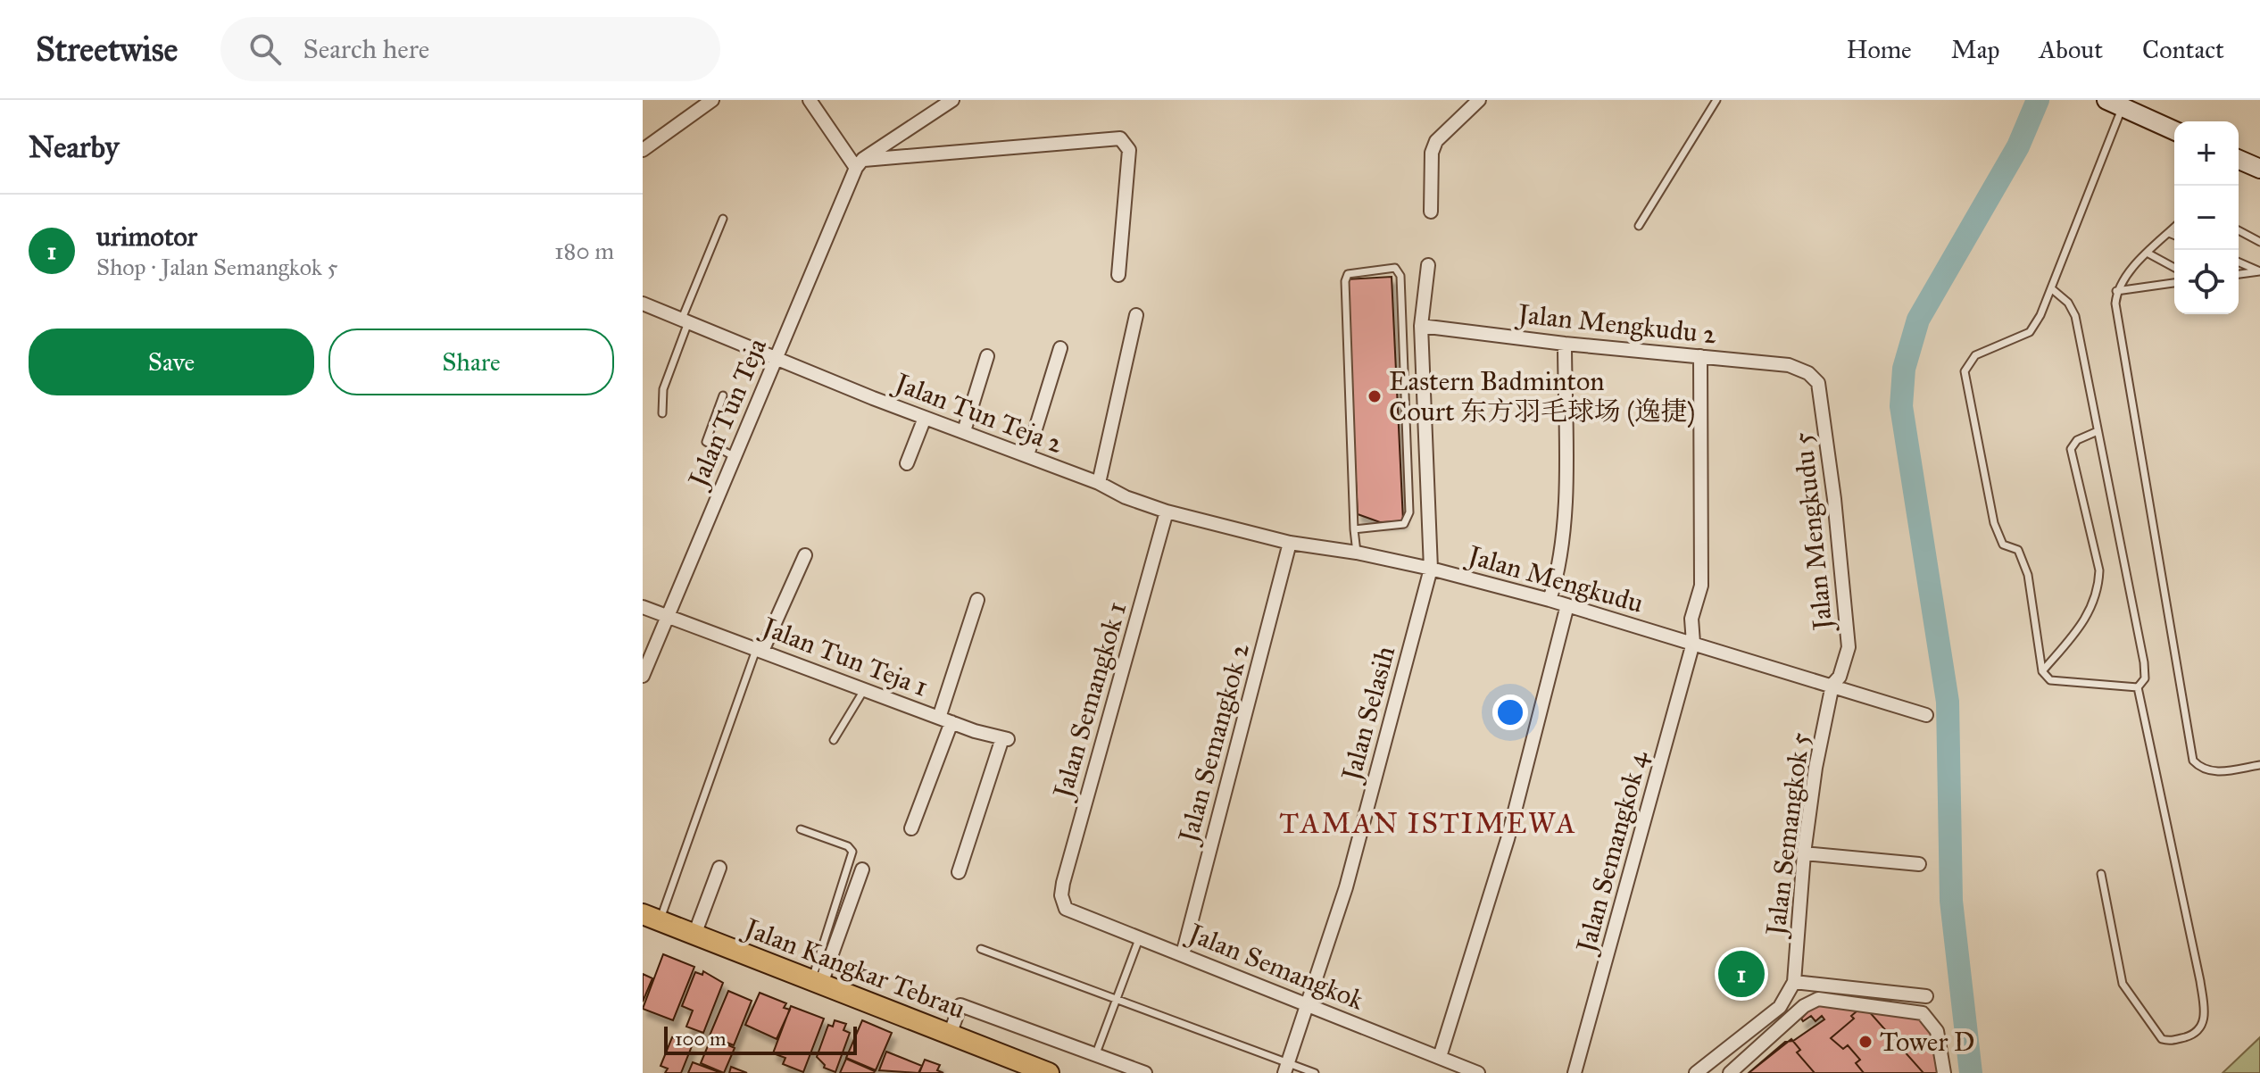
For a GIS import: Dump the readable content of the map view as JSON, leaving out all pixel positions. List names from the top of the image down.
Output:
{
  "streets": {
    "main road": ["Jalan Kangkar Tebrau"],
    "street": [
      "Jalan Mengkudu 2",
      "Jalan Tun Teja",
      "Jalan Tun Teja 2",
      "Jalan Mengkudu 5",
      "Jalan Mengkudu",
      "Jalan Tun Teja 1",
      "Jalan Semangkok 1",
      "Jalan Selasih",
      "Jalan Semangkok 2",
      "Jalan Semangkok 5",
      "Jalan Semangkok 4",
      "Jalan Semangkok"
    ]
  },
  "crossings": [
    ["Jalan Mengkudu 2", "Jalan Mengkudu 5"],
    ["Jalan Mengkudu 2", "Jalan Selasih"],
    ["Jalan Mengkudu 2", "Jalan Semangkok 4"],
    ["Jalan Tun Teja", "Jalan Tun Teja 2"],
    ["Jalan Tun Teja", "Jalan Tun Teja 1"],
    ["Jalan Tun Teja 2", "Jalan Mengkudu"],
    ["Jalan Tun Teja 2", "Jalan Semangkok 1"],
    ["Jalan Mengkudu 5", "Jalan Mengkudu"],
    ["Jalan Mengkudu 5", "Jalan Semangkok 5"],
    ["Jalan Mengkudu", "Jalan Semangkok 1"],
    ["Jalan Mengkudu", "Jalan Selasih"],
    ["Jalan Mengkudu", "Jalan Semangkok 2"],
    ["Jalan Mengkudu", "Jalan Semangkok 5"],
    ["Jalan Mengkudu", "Jalan Semangkok 4"],
    ["Jalan Semangkok 1", "Jalan Semangkok"],
    ["Jalan Selasih", "Jalan Semangkok"],
    ["Jalan Semangkok 2", "Jalan Semangkok"]
  ],
  "districts": ["TAMAN ISTIMEWA"],
  "places": ["Eastern Badminton Court 东方羽毛球场 (逸捷)", "Tower D"],
  "scale_bar": "100 m",
  "page": {
    "header": "Streetwise",
    "search": "Search here",
    "nav": [
      "Home",
      "Map",
      "About",
      "Contact"
    ],
    "heading": "Nearby",
    "map_buttons": ["+", "−"],
    "list": [
      {
        "mark": "1",
        "name": "urimotor",
        "note": "Shop · Jalan Semangkok 5",
        "value": "180 m"
      }
    ],
    "buttons": ["Save", "Share"],
    "pins": "1",
    "scale": "100 m"
  }
}
